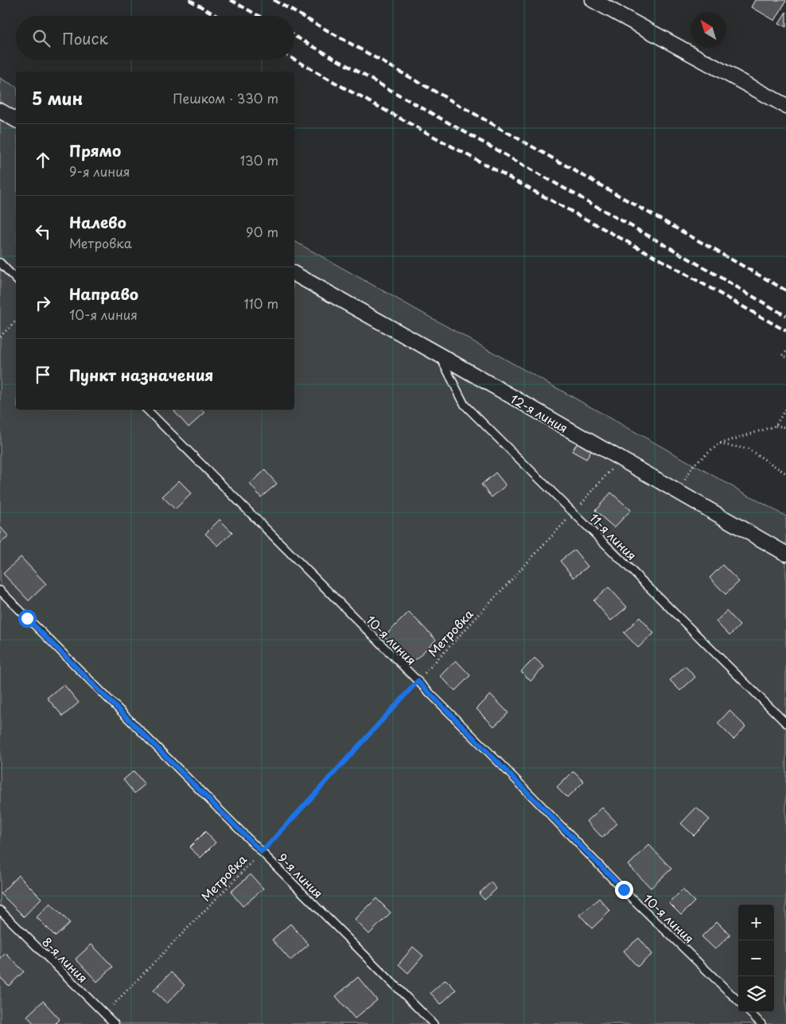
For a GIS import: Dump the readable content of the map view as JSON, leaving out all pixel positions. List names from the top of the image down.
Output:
{
  "streets": {
    "street": ["12-я линия"],
    "lane": [
      "11-я линия",
      "10-я линия",
      "9-я линия",
      "8-я линия"
    ],
    "path": ["Метровка"]
  },
  "crossings": [
    ["12-я линия", "11-я линия"],
    ["12-я линия", "Метровка"],
    ["11-я линия", "Метровка"],
    ["Метровка", "10-я линия"],
    ["Метровка", "9-я линия"],
    ["Метровка", "8-я линия"]
  ],
  "north": "top left",
  "page": {
    "search": "Поиск",
    "heading": ["5 мин", "Пешком · 330 m"],
    "list": [
      ["Прямо", "9-я линия", "130 m"],
      ["Налево", "Метровка", "90 m"],
      ["Направо", "10-я линия", "110 m"],
      "Пункт назначения"
    ],
    "map_buttons": ["+", "−"]
  }
}
